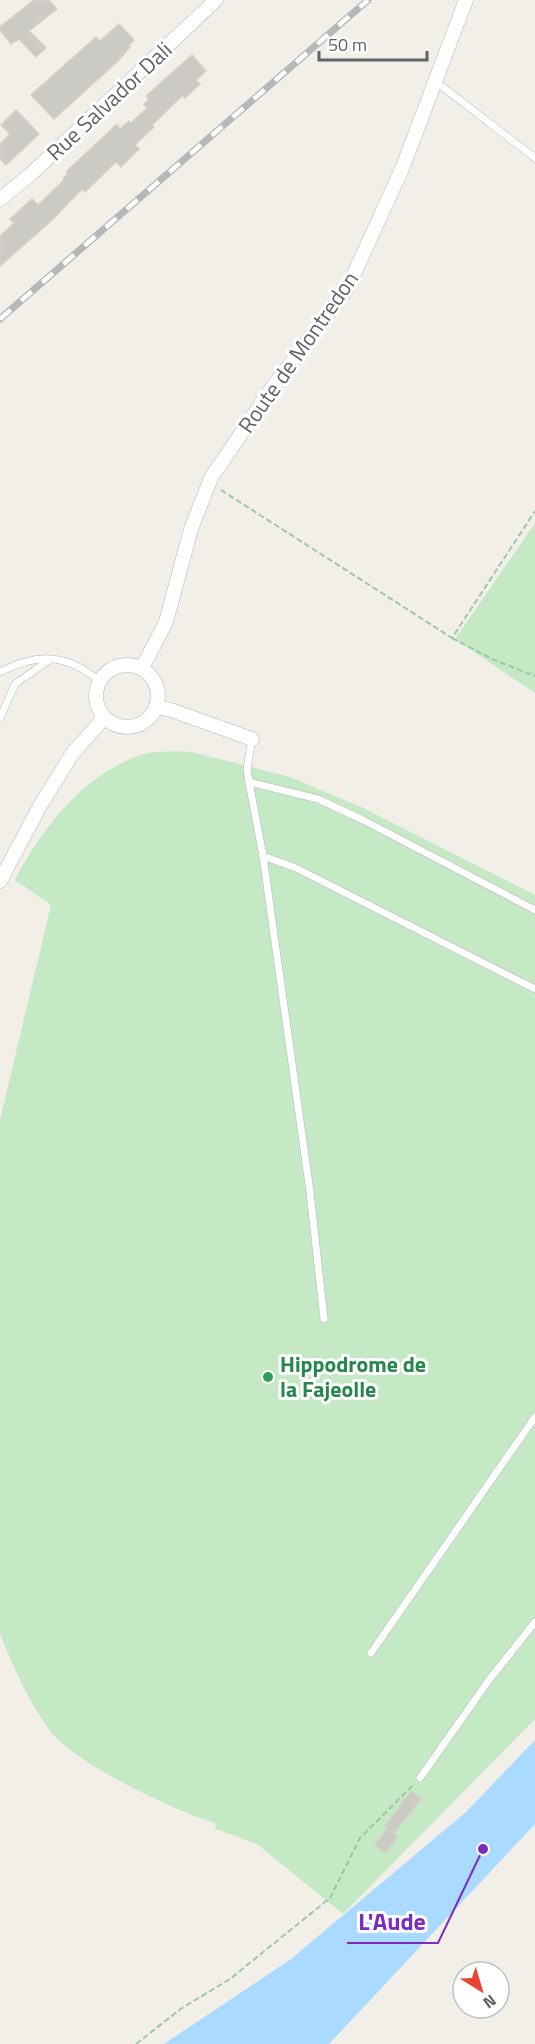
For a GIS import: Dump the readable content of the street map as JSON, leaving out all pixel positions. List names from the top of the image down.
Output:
{
  "streets": {
    "street": ["Rue Salvador Dali", "Route de Montredon"]
  },
  "places": ["Hippodrome de la Fajeolle", "L'Aude"],
  "scale_bar": "50 m",
  "north": "bottom right"
}
